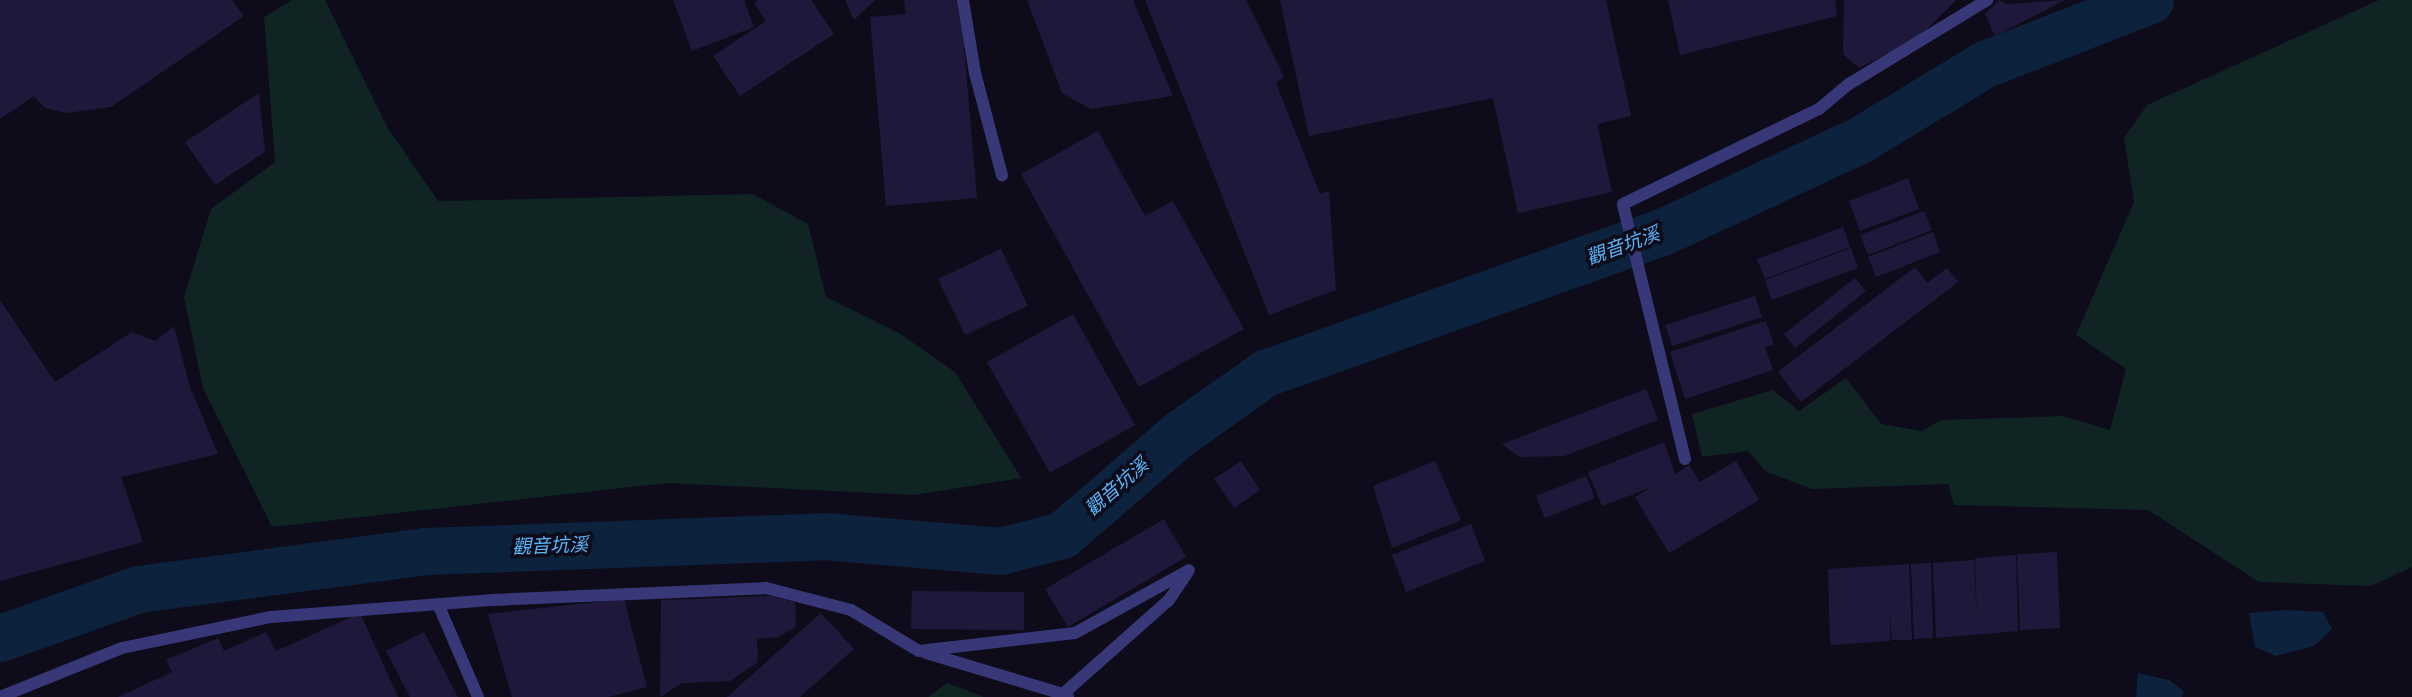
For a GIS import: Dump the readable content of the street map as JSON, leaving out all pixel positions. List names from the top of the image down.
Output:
{
  "water": ["觀音坑溪"]
}
